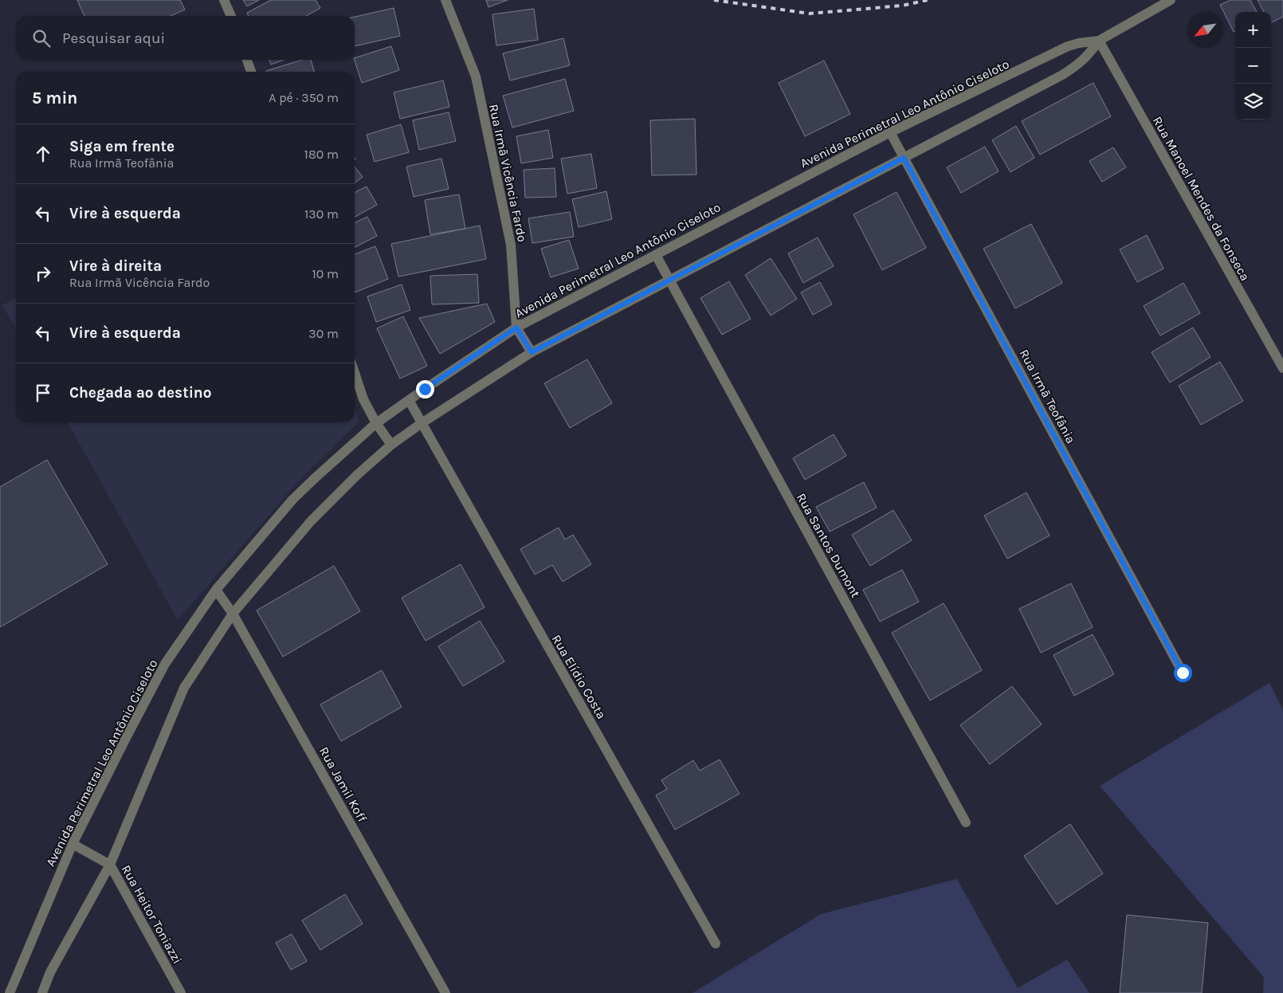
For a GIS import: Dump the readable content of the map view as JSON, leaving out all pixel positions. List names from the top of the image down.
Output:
{
  "streets": {
    "street": [
      "Avenida Perimetral Leo Antônio Ciseloto",
      "Rua Irmã Vicência Fardo",
      "Rua Manoel Mendes da Fonseca",
      "Rua Irmã Teofânia",
      "Rua Santos Dumont",
      "Rua Elídio Costa",
      "Rua Jamil Koff",
      "Rua Heitor Toniazzi"
    ]
  },
  "crossings": [
    ["Avenida Perimetral Leo Antônio Ciseloto", "Rua Irmã Vicência Fardo"],
    ["Avenida Perimetral Leo Antônio Ciseloto", "Rua Manoel Mendes da Fonseca"],
    ["Avenida Perimetral Leo Antônio Ciseloto", "Rua Irmã Teofânia"],
    ["Avenida Perimetral Leo Antônio Ciseloto", "Rua Santos Dumont"],
    ["Avenida Perimetral Leo Antônio Ciseloto", "Rua Elídio Costa"],
    ["Avenida Perimetral Leo Antônio Ciseloto", "Rua Jamil Koff"],
    ["Avenida Perimetral Leo Antônio Ciseloto", "Rua Heitor Toniazzi"]
  ],
  "north": "bottom left",
  "page": {
    "map_buttons": ["+", "−"],
    "search": "Pesquisar aqui",
    "heading": ["5 min", "A pé · 350 m"],
    "list": [
      ["Siga em frente", "Rua Irmã Teofânia", "180 m"],
      ["Vire à esquerda", "130 m"],
      ["Vire à direita", "Rua Irmã Vicência Fardo", "10 m"],
      ["Vire à esquerda", "30 m"],
      "Chegada ao destino"
    ]
  }
}
